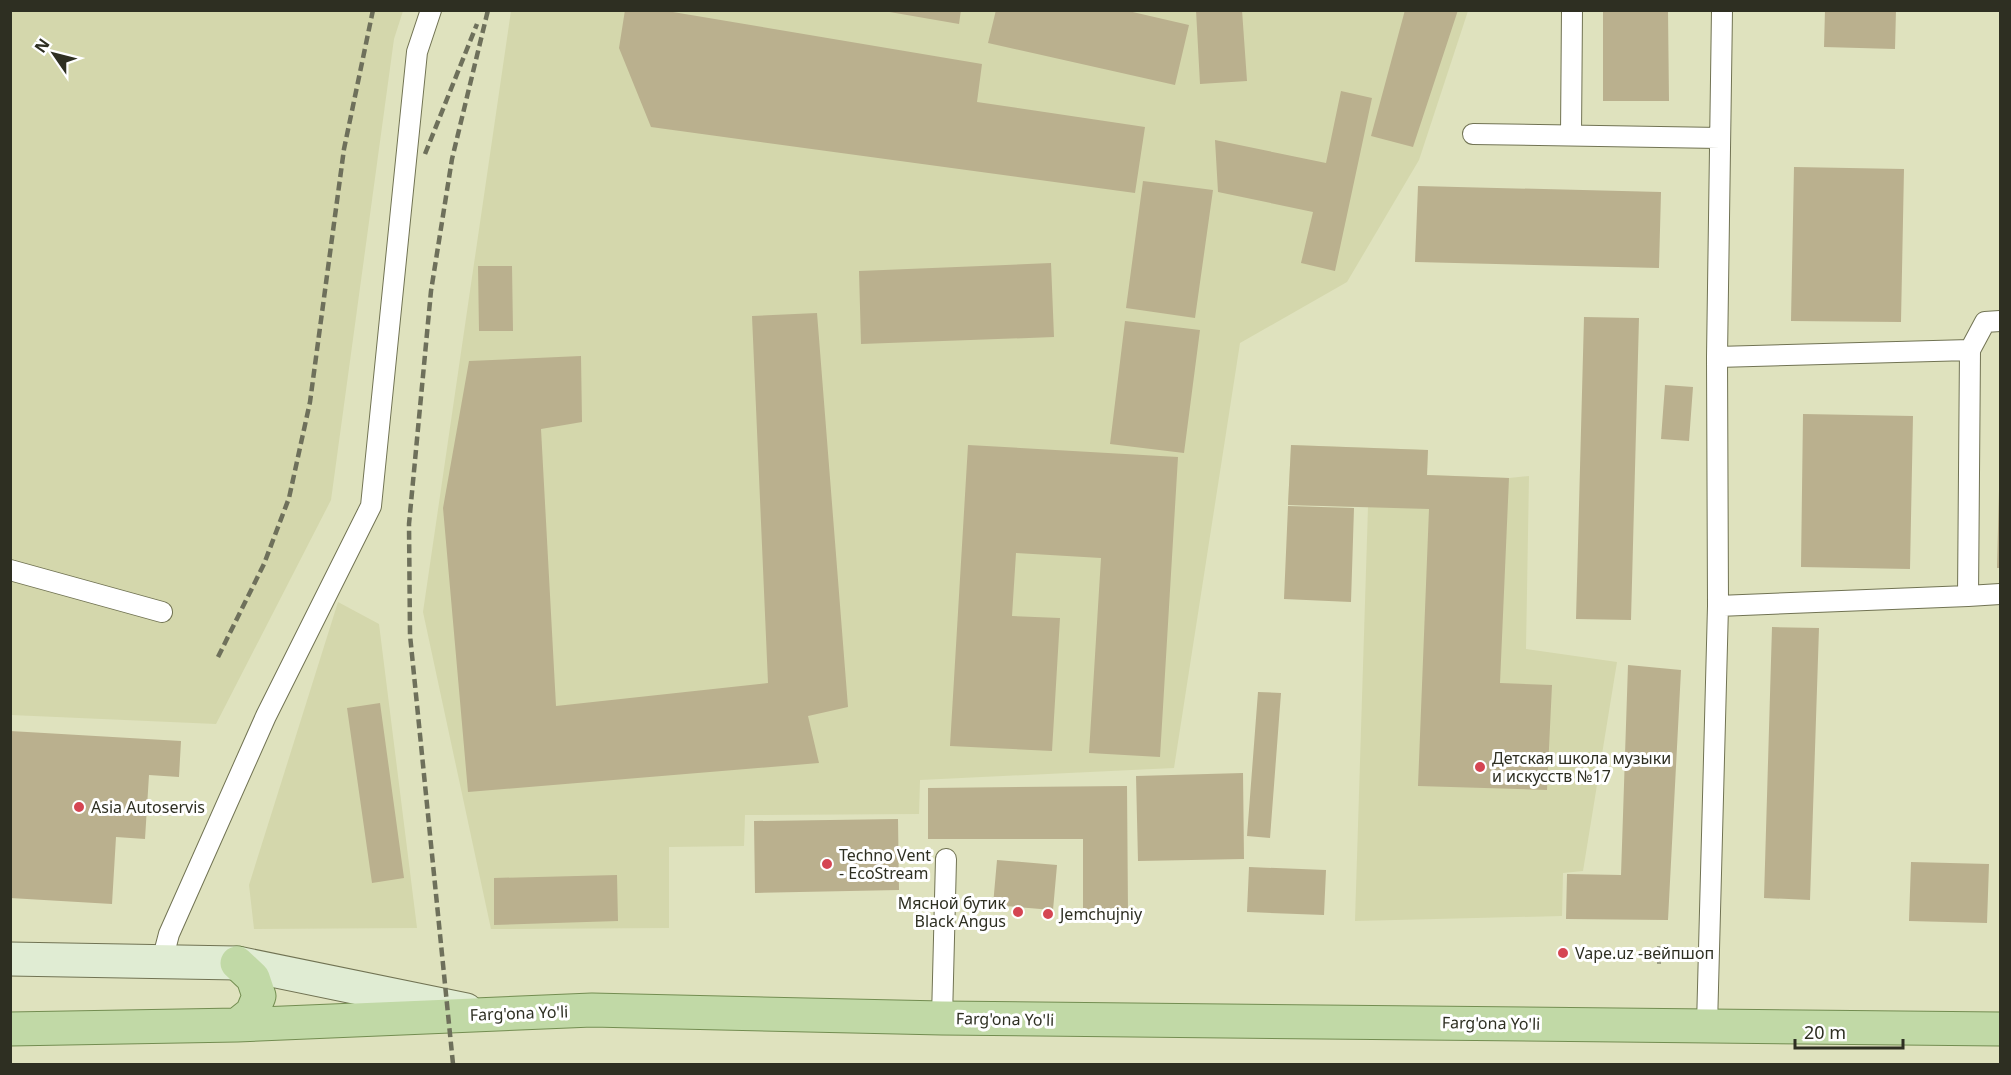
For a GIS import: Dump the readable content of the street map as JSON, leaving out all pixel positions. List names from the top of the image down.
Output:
{
  "streets": {
    "main road": ["Farg'ona Yo'li"]
  },
  "places": [
    "Детская школа музыки и искусств №17",
    "Asia Autoservis",
    "Techno Vent - EcoStream",
    "Мясной бутик Black Angus",
    "Jemchujniy",
    "Vape.uz -вейпшоп"
  ],
  "scale_bar": "20 m",
  "north": "top left"
}
